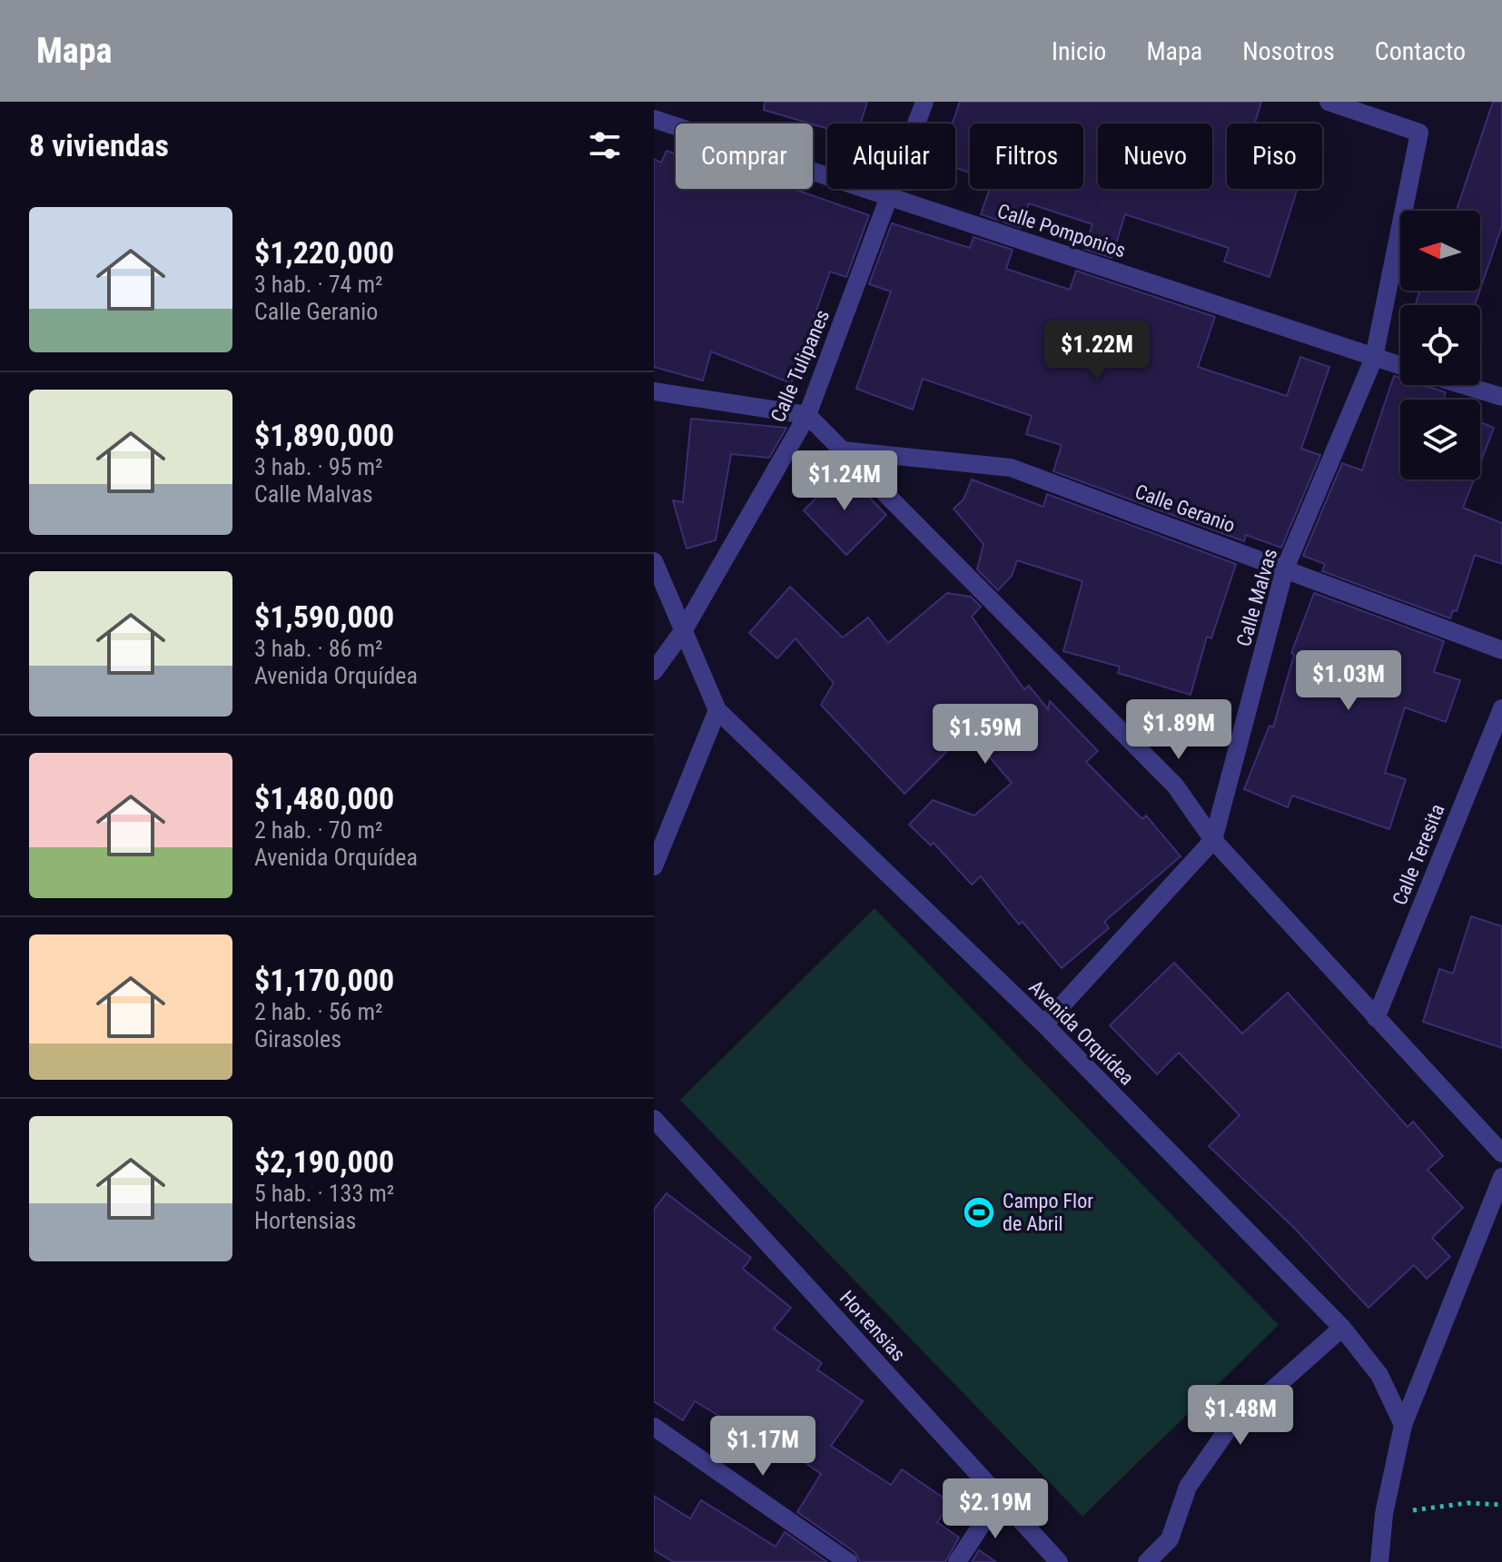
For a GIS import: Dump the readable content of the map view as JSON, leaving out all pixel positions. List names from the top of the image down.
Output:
{
  "streets": {
    "street": [
      "Calle Pomponios",
      "Calle Tulipanes",
      "Calle Geranio",
      "Calle Malvas",
      "Calle Teresita",
      "Avenida Orquídea",
      "Hortensias"
    ]
  },
  "crossings": [
    ["Calle Pomponios", "Calle Tulipanes"],
    ["Calle Pomponios", "Calle Malvas"],
    ["Calle Tulipanes", "Avenida Orquídea"],
    ["Calle Geranio", "Calle Malvas"],
    ["Calle Malvas", "Avenida Orquídea"]
  ],
  "places": {
    "sports": ["Campo Flor de Abril"]
  },
  "north": "left",
  "page": {
    "header": "Mapa",
    "nav": [
      "Inicio",
      "Mapa",
      "Nosotros",
      "Contacto"
    ],
    "heading": "8 viviendas",
    "chip": [
      "Comprar",
      "Alquilar",
      "Filtros",
      "Nuevo",
      "Piso"
    ],
    "list": [
      {
        "name": "$1,220,000",
        "note": "3 hab. · 74 m² · Calle Geranio"
      },
      {
        "name": "$1,890,000",
        "note": "3 hab. · 95 m² · Calle Malvas"
      },
      {
        "name": "$1,590,000",
        "note": "3 hab. · 86 m² · Avenida Orquídea"
      },
      {
        "name": "$1,480,000",
        "note": "2 hab. · 70 m² · Avenida Orquídea"
      },
      {
        "name": "$1,170,000",
        "note": "2 hab. · 56 m² · Girasoles"
      },
      {
        "name": "$2,190,000",
        "note": "5 hab. · 133 m² · Hortensias"
      }
    ],
    "price": [
      "$1.22M",
      "$1.24M",
      "$1.03M",
      "$1.89M",
      "$1.59M",
      "$1.48M",
      "$1.17M",
      "$2.19M"
    ]
  }
}
